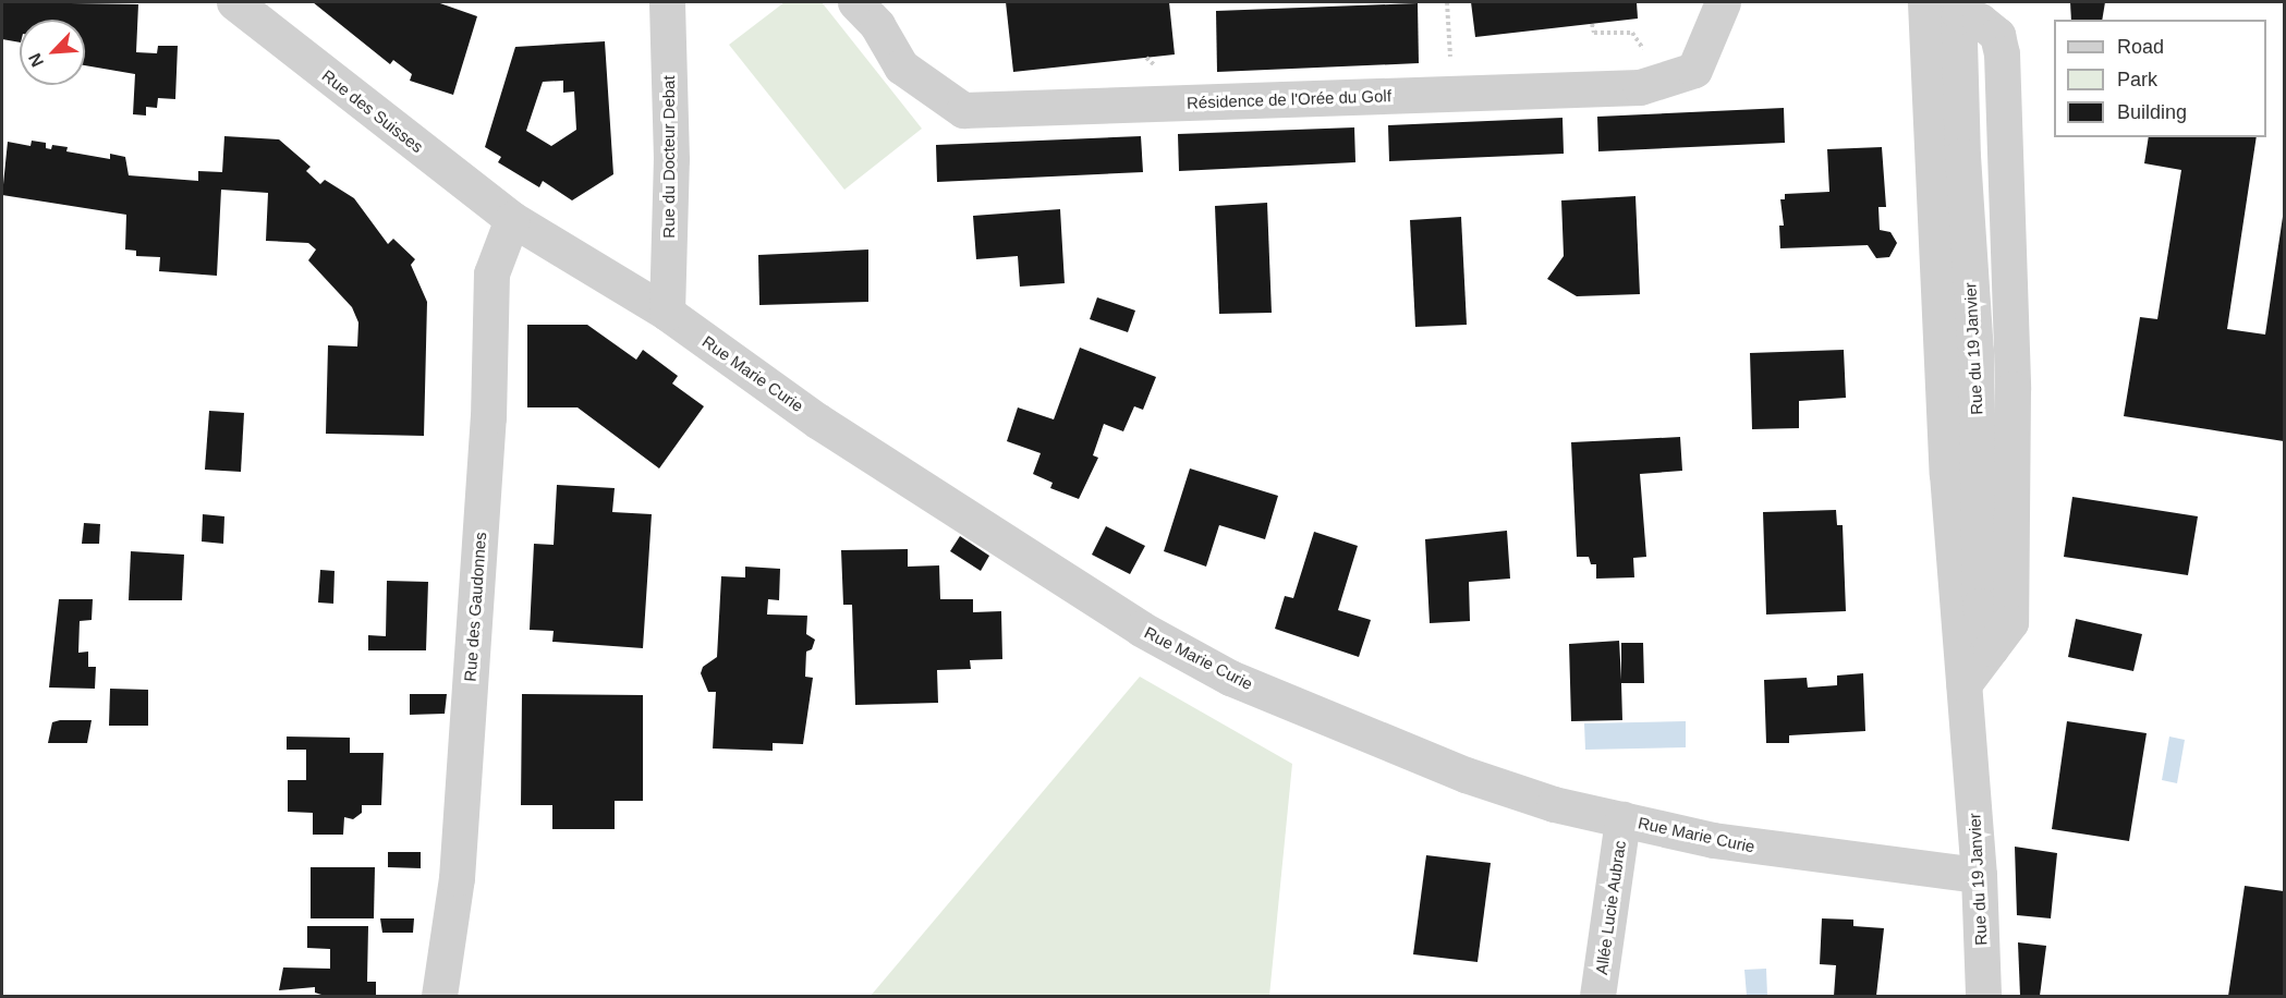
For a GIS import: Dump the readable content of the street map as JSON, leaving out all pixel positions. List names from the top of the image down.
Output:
{
  "streets": {
    "street": [
      "Résidence de l'Orée du Golf",
      "Rue des Suisses",
      "Rue du Docteur Debat",
      "Rue du 19 Janvier",
      "Rue Marie Curie",
      "Rue des Gaudonnes",
      "Allée Lucie Aubrac"
    ]
  },
  "crossings": [
    ["Rue des Suisses", "Rue Marie Curie"],
    ["Rue des Suisses", "Rue des Gaudonnes"],
    ["Rue du Docteur Debat", "Rue Marie Curie"],
    ["Rue du 19 Janvier", "Rue Marie Curie"],
    ["Rue Marie Curie", "Rue des Gaudonnes"],
    ["Rue Marie Curie", "Allée Lucie Aubrac"]
  ],
  "legend": ["Road", "Park", "Building"],
  "north": "bottom left"
}
